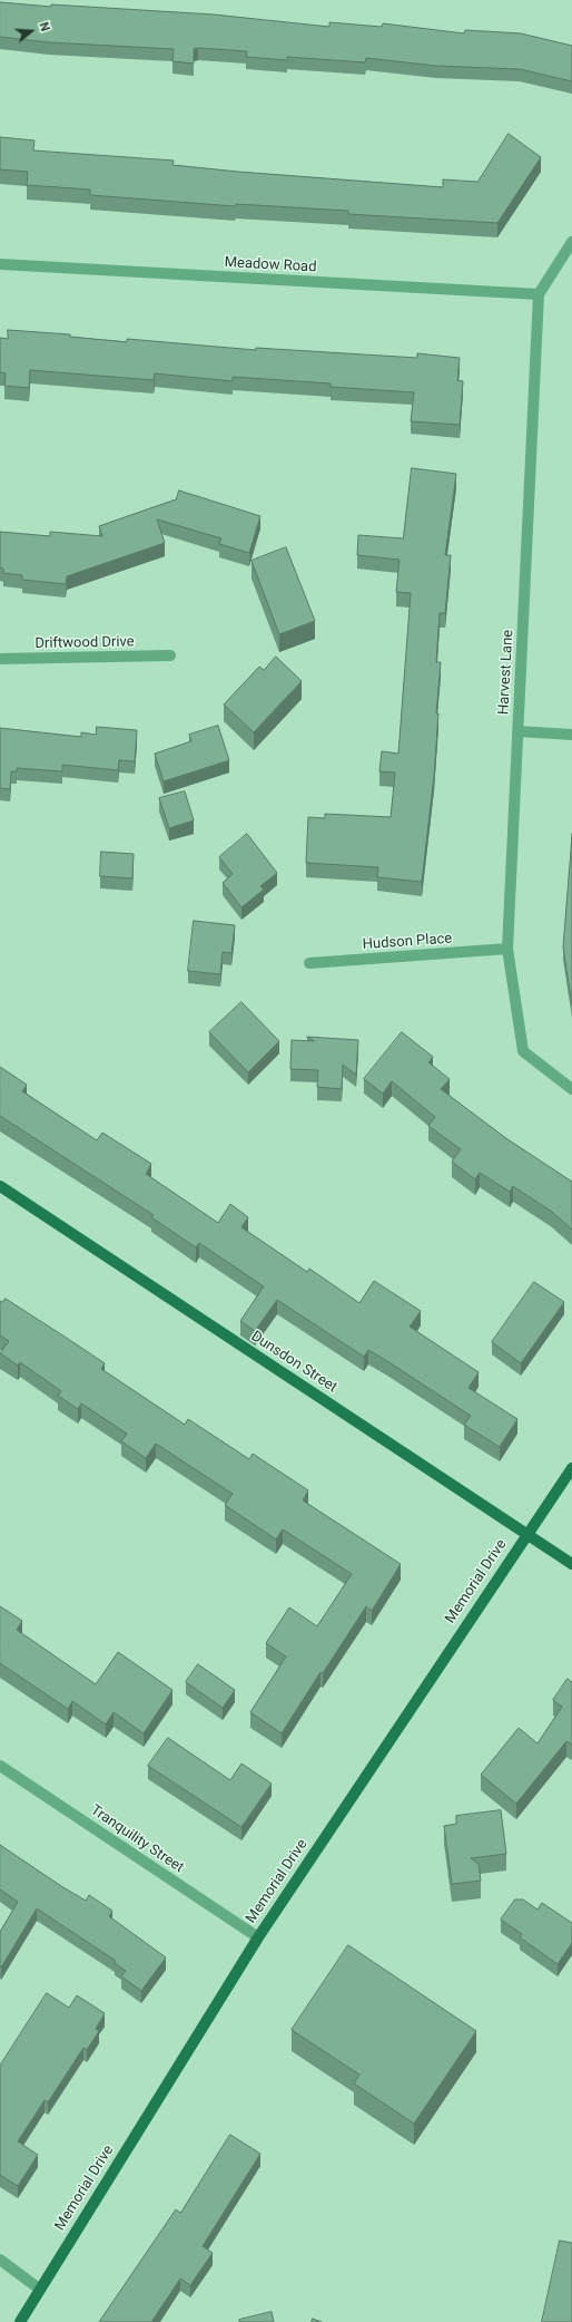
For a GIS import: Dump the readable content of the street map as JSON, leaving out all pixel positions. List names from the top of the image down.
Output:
{
  "streets": {
    "main road": ["Dunsdon Street", "Memorial Drive"],
    "street": [
      "Meadow Road",
      "Driftwood Drive",
      "Harvest Lane",
      "Hudson Place",
      "Tranquility Street"
    ]
  },
  "crossings": [
    ["Meadow Road", "Harvest Lane"],
    ["Harvest Lane", "Hudson Place"],
    ["Dunsdon Street", "Memorial Drive"],
    ["Memorial Drive", "Tranquility Street"]
  ],
  "north": "right"
}
